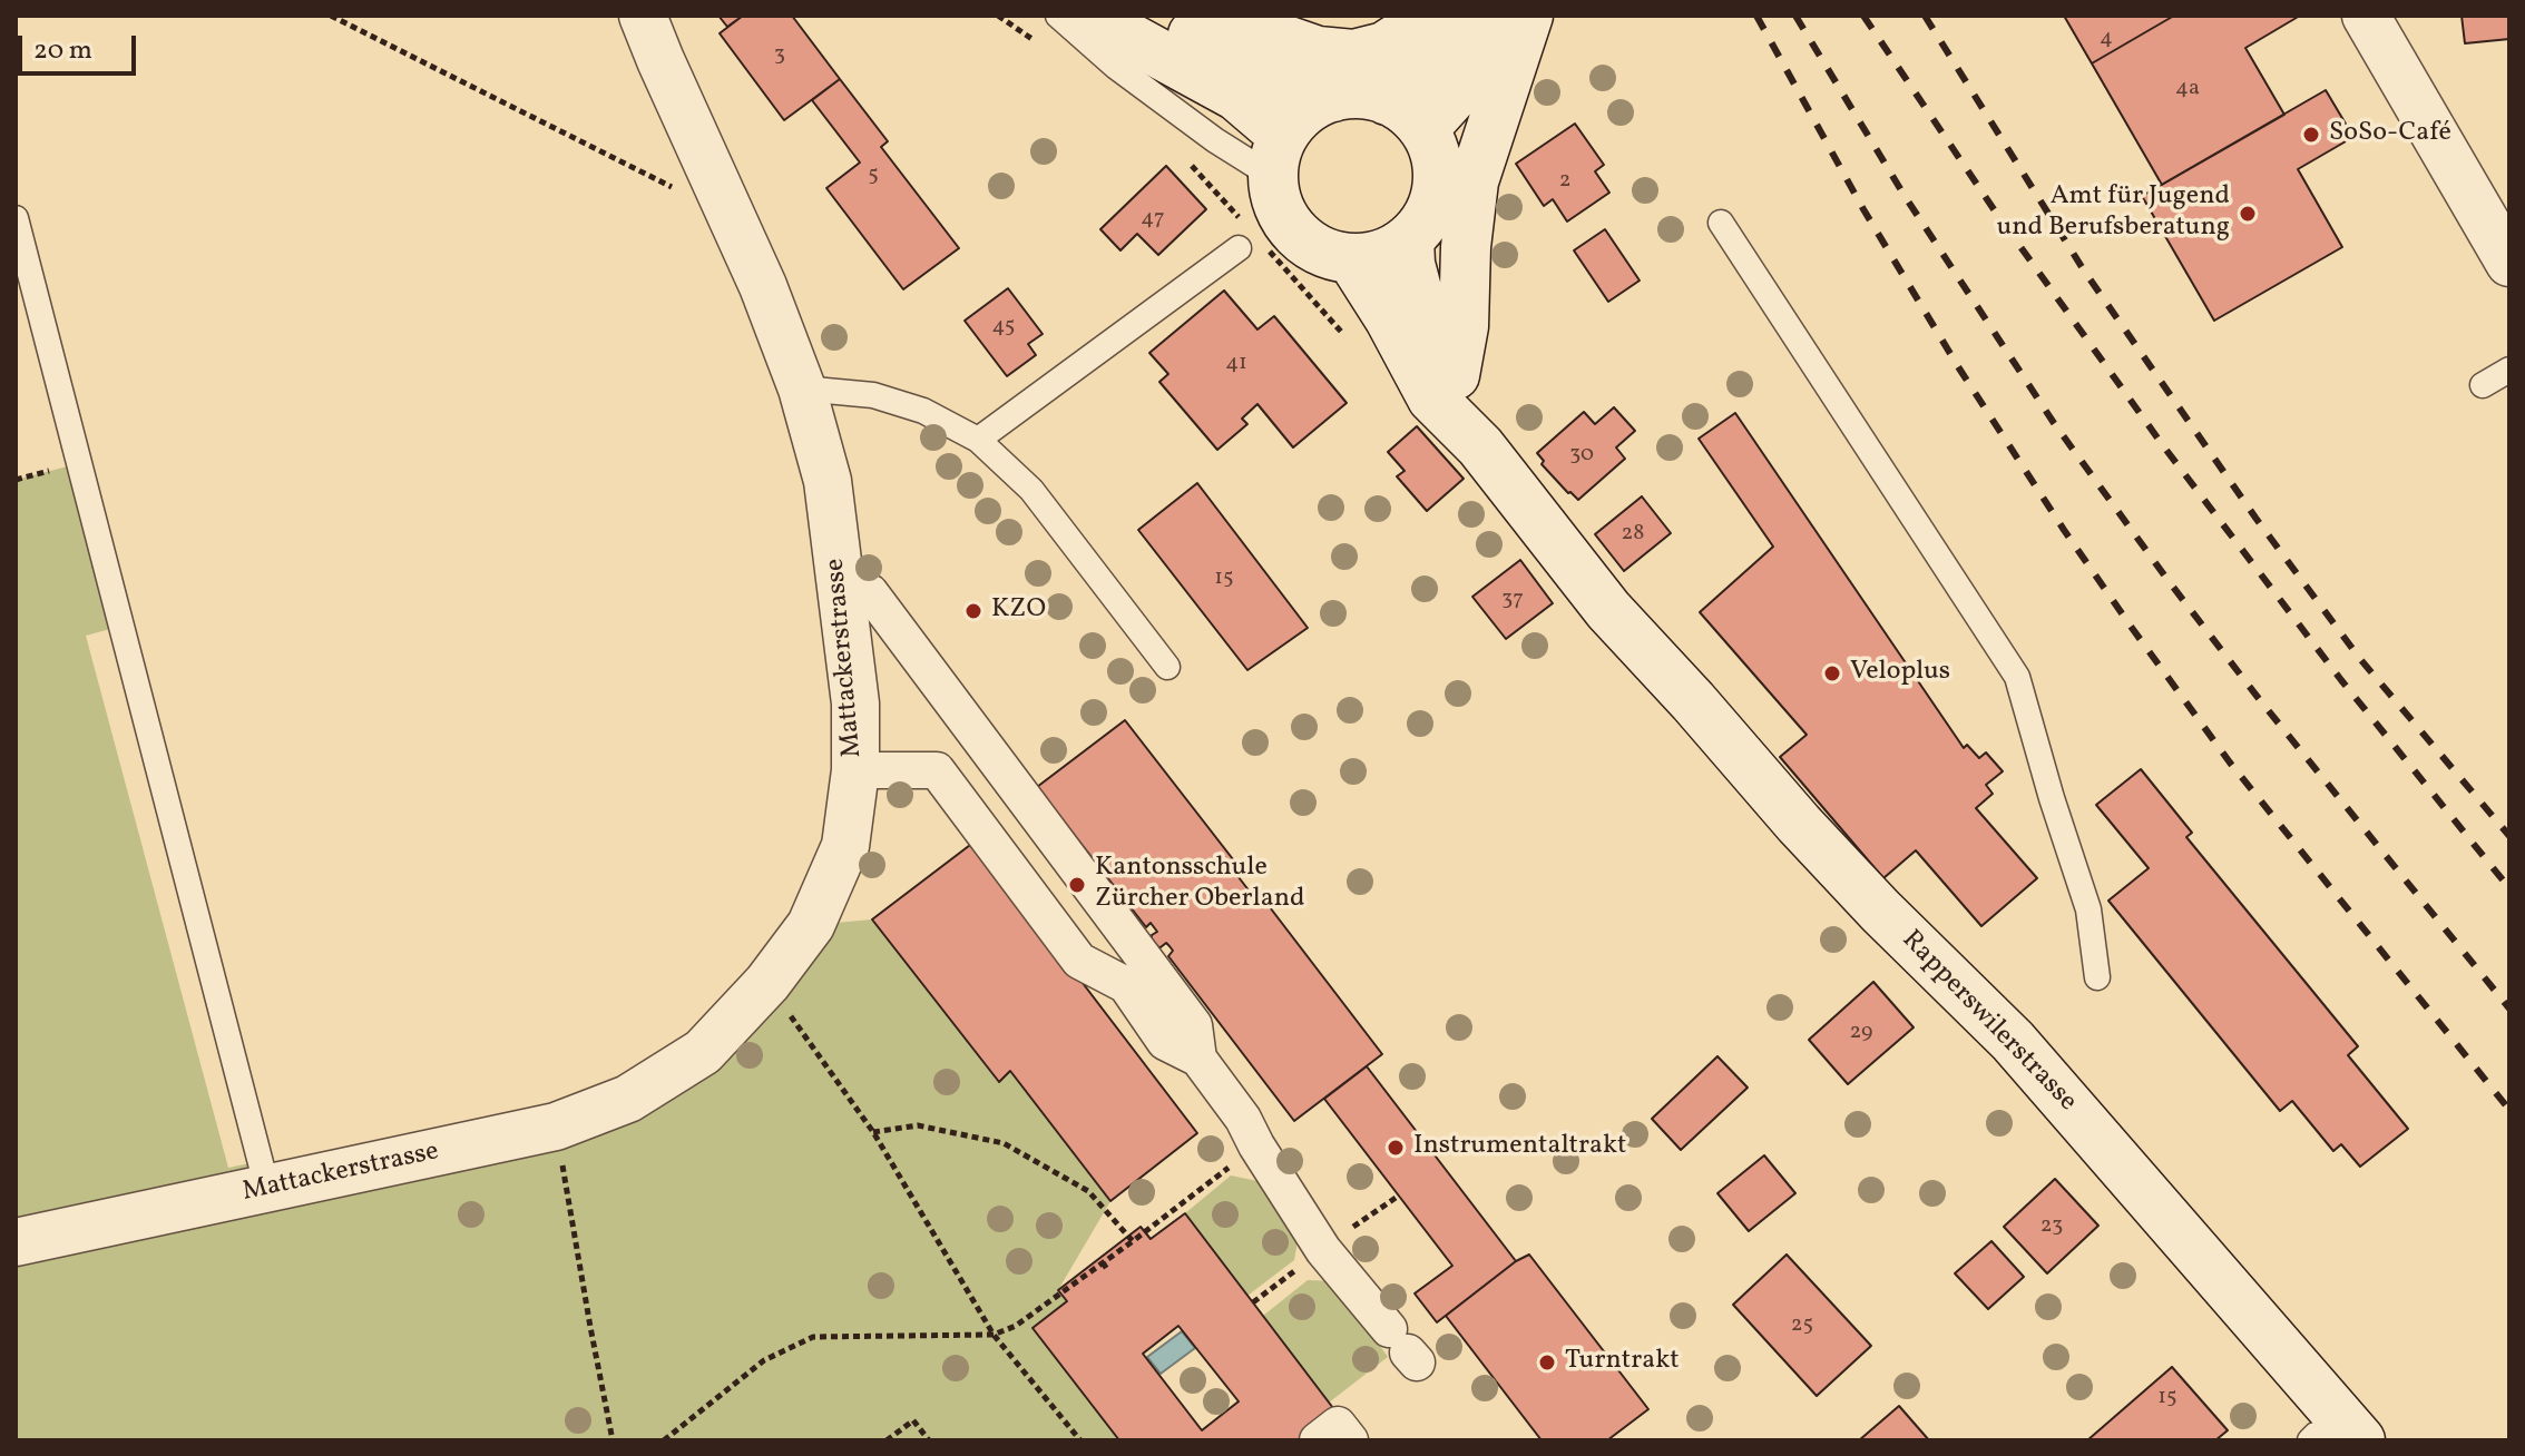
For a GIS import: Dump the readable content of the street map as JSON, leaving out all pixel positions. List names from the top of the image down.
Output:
{
  "streets": {
    "main road": ["Rapperswilerstrasse"],
    "street": ["Mattackerstrasse"]
  },
  "places": [
    "SoSo-Café",
    "Amt für Jugend und Berufsberatung",
    "KZO",
    "Veloplus",
    "Kantonsschule Zürcher Oberland",
    "Instrumentaltrakt",
    "Turntrakt"
  ],
  "house_numbers": [
    "4",
    "3",
    "4a",
    "5",
    "2",
    "47",
    "45",
    "41",
    "30",
    "28",
    "15",
    "37",
    "29",
    "23",
    "25",
    "15"
  ],
  "scale_bar": "20 m"
}
